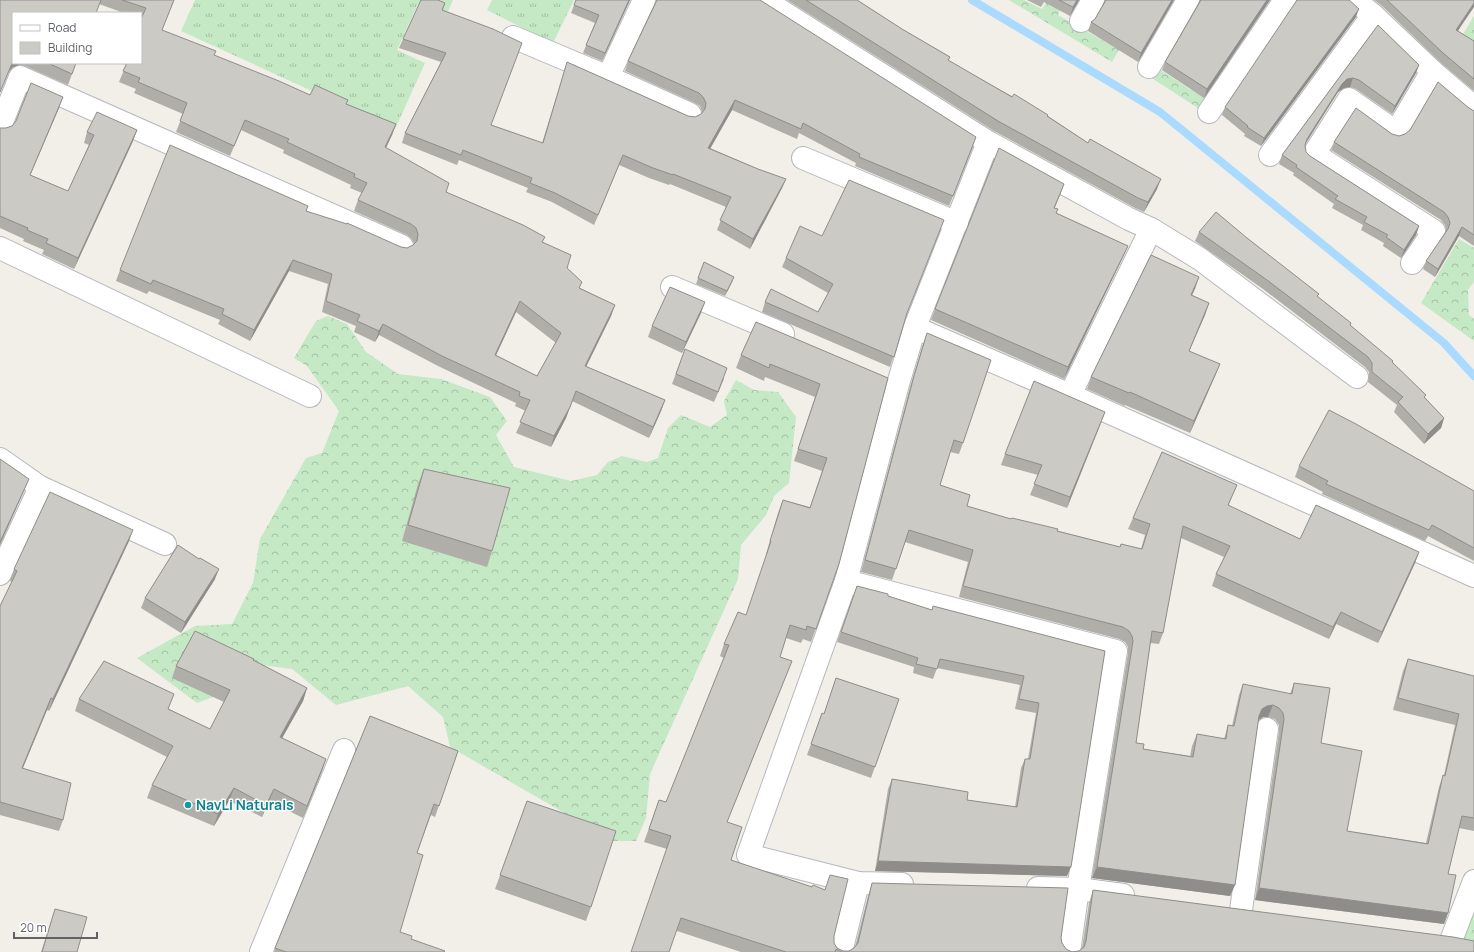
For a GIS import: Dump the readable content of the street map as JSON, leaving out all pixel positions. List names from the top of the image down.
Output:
{
  "places": ["NavLi Naturals"],
  "legend": ["Road", "Building"],
  "scale_bar": "20 m"
}
